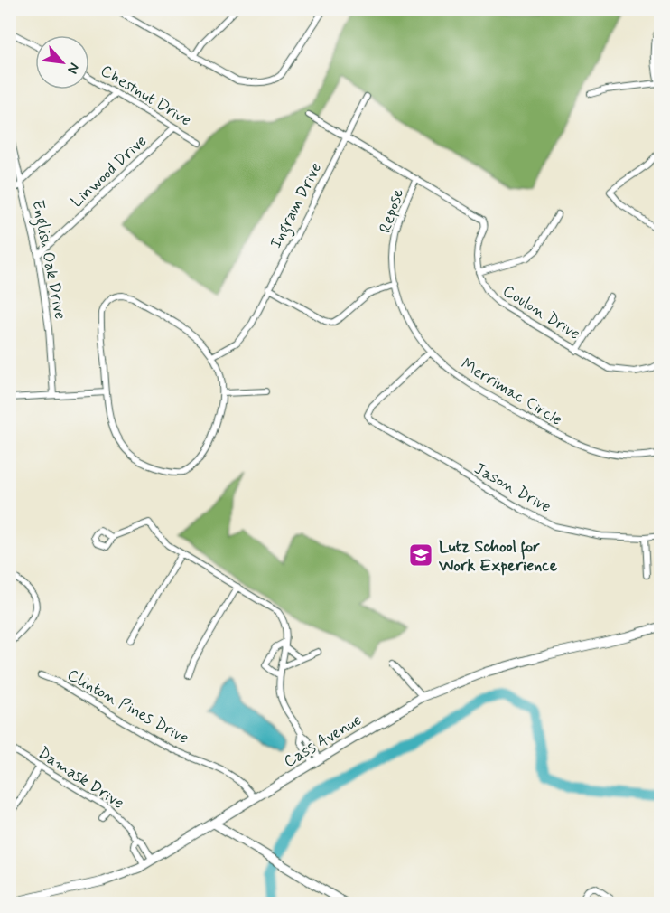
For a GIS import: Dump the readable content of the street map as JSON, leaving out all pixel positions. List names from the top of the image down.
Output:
{
  "streets": {
    "main road": ["Cass Avenue"],
    "street": [
      "Chestnut Drive",
      "Linwood Drive",
      "Ingram Drive",
      "Repose",
      "English Oak Drive",
      "Coulon Drive",
      "Merrimac Circle",
      "Jason Drive",
      "Clinton Pines Drive",
      "Damask Drive"
    ]
  },
  "crossings": [
    ["Chestnut Drive", "Linwood Drive"],
    ["Linwood Drive", "English Oak Drive"],
    ["Ingram Drive", "Coulon Drive"],
    ["Repose", "Coulon Drive"],
    ["Repose", "Merrimac Circle"],
    ["Merrimac Circle", "Jason Drive"],
    ["Clinton Pines Drive", "Cass Avenue"],
    ["Cass Avenue", "Damask Drive"]
  ],
  "places": {
    "school or university": ["Lutz School for Work Experience"]
  },
  "north": "bottom right"
}
